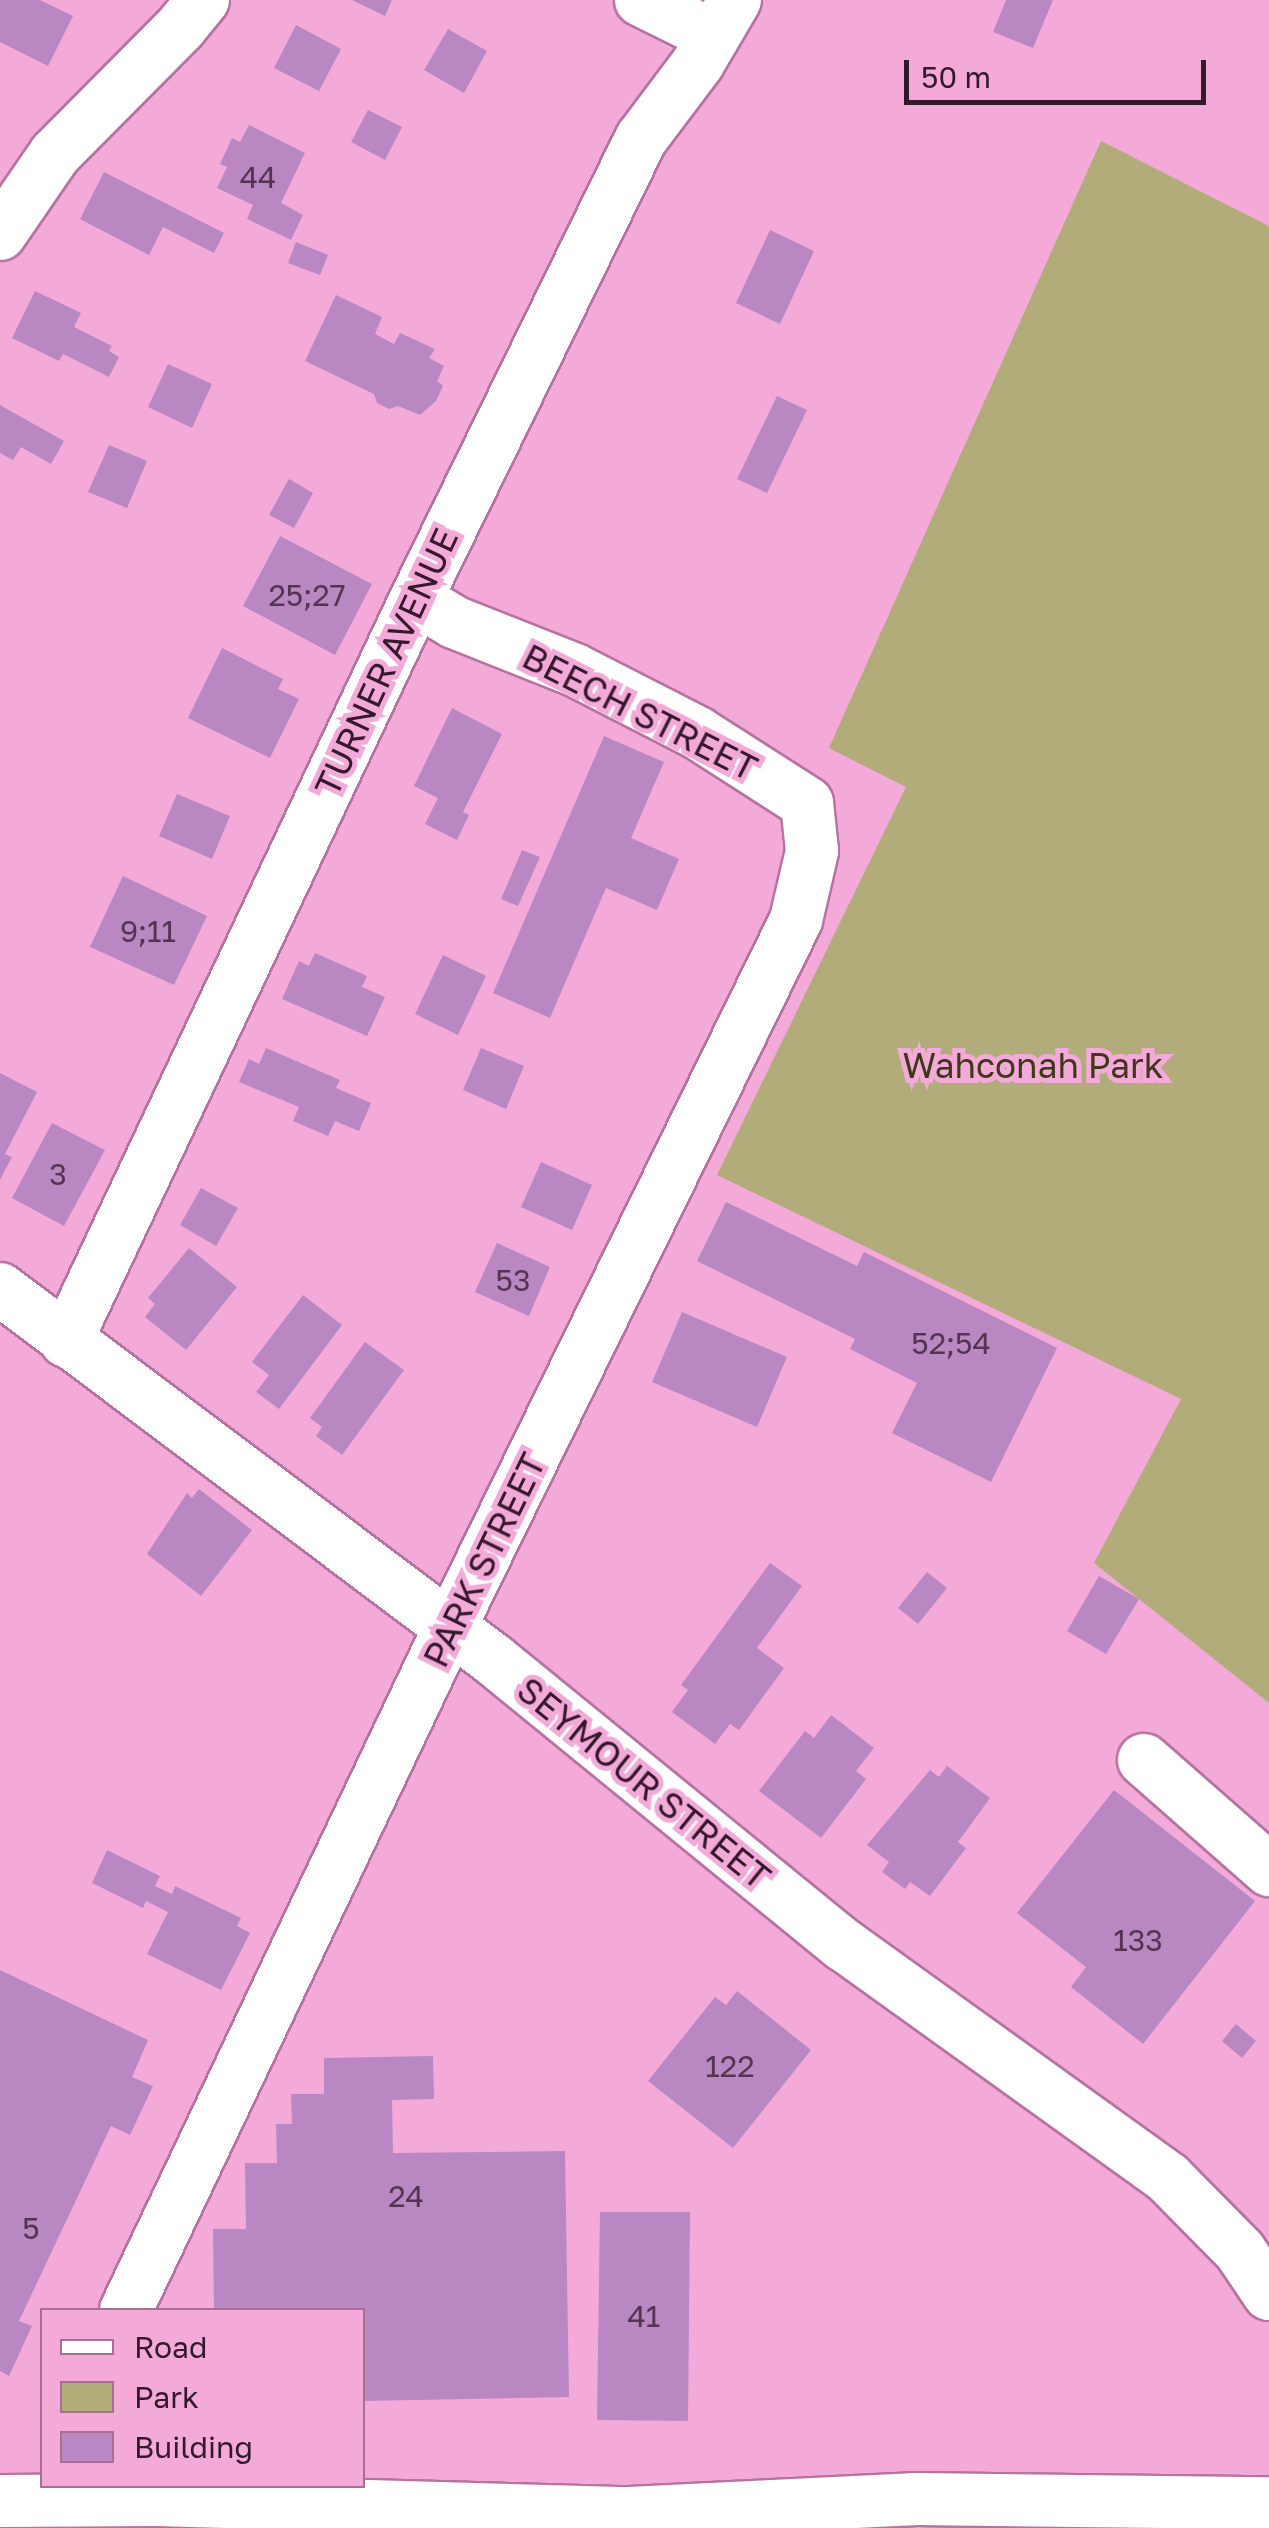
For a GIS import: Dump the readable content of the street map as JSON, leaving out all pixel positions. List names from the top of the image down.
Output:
{
  "streets": {
    "street": [
      "TURNER AVENUE",
      "BEECH STREET",
      "PARK STREET",
      "SEYMOUR STREET"
    ]
  },
  "crossings": [
    ["TURNER AVENUE", "BEECH STREET"],
    ["TURNER AVENUE", "SEYMOUR STREET"],
    ["BEECH STREET", "PARK STREET"],
    ["PARK STREET", "SEYMOUR STREET"]
  ],
  "parks": ["Wahconah Park"],
  "house_numbers": [
    "44",
    "25;27",
    "9;11",
    "3",
    "53",
    "52;54",
    "133",
    "122",
    "24",
    "5",
    "41"
  ],
  "legend": ["Road", "Park", "Building"],
  "scale_bar": "50 m"
}
